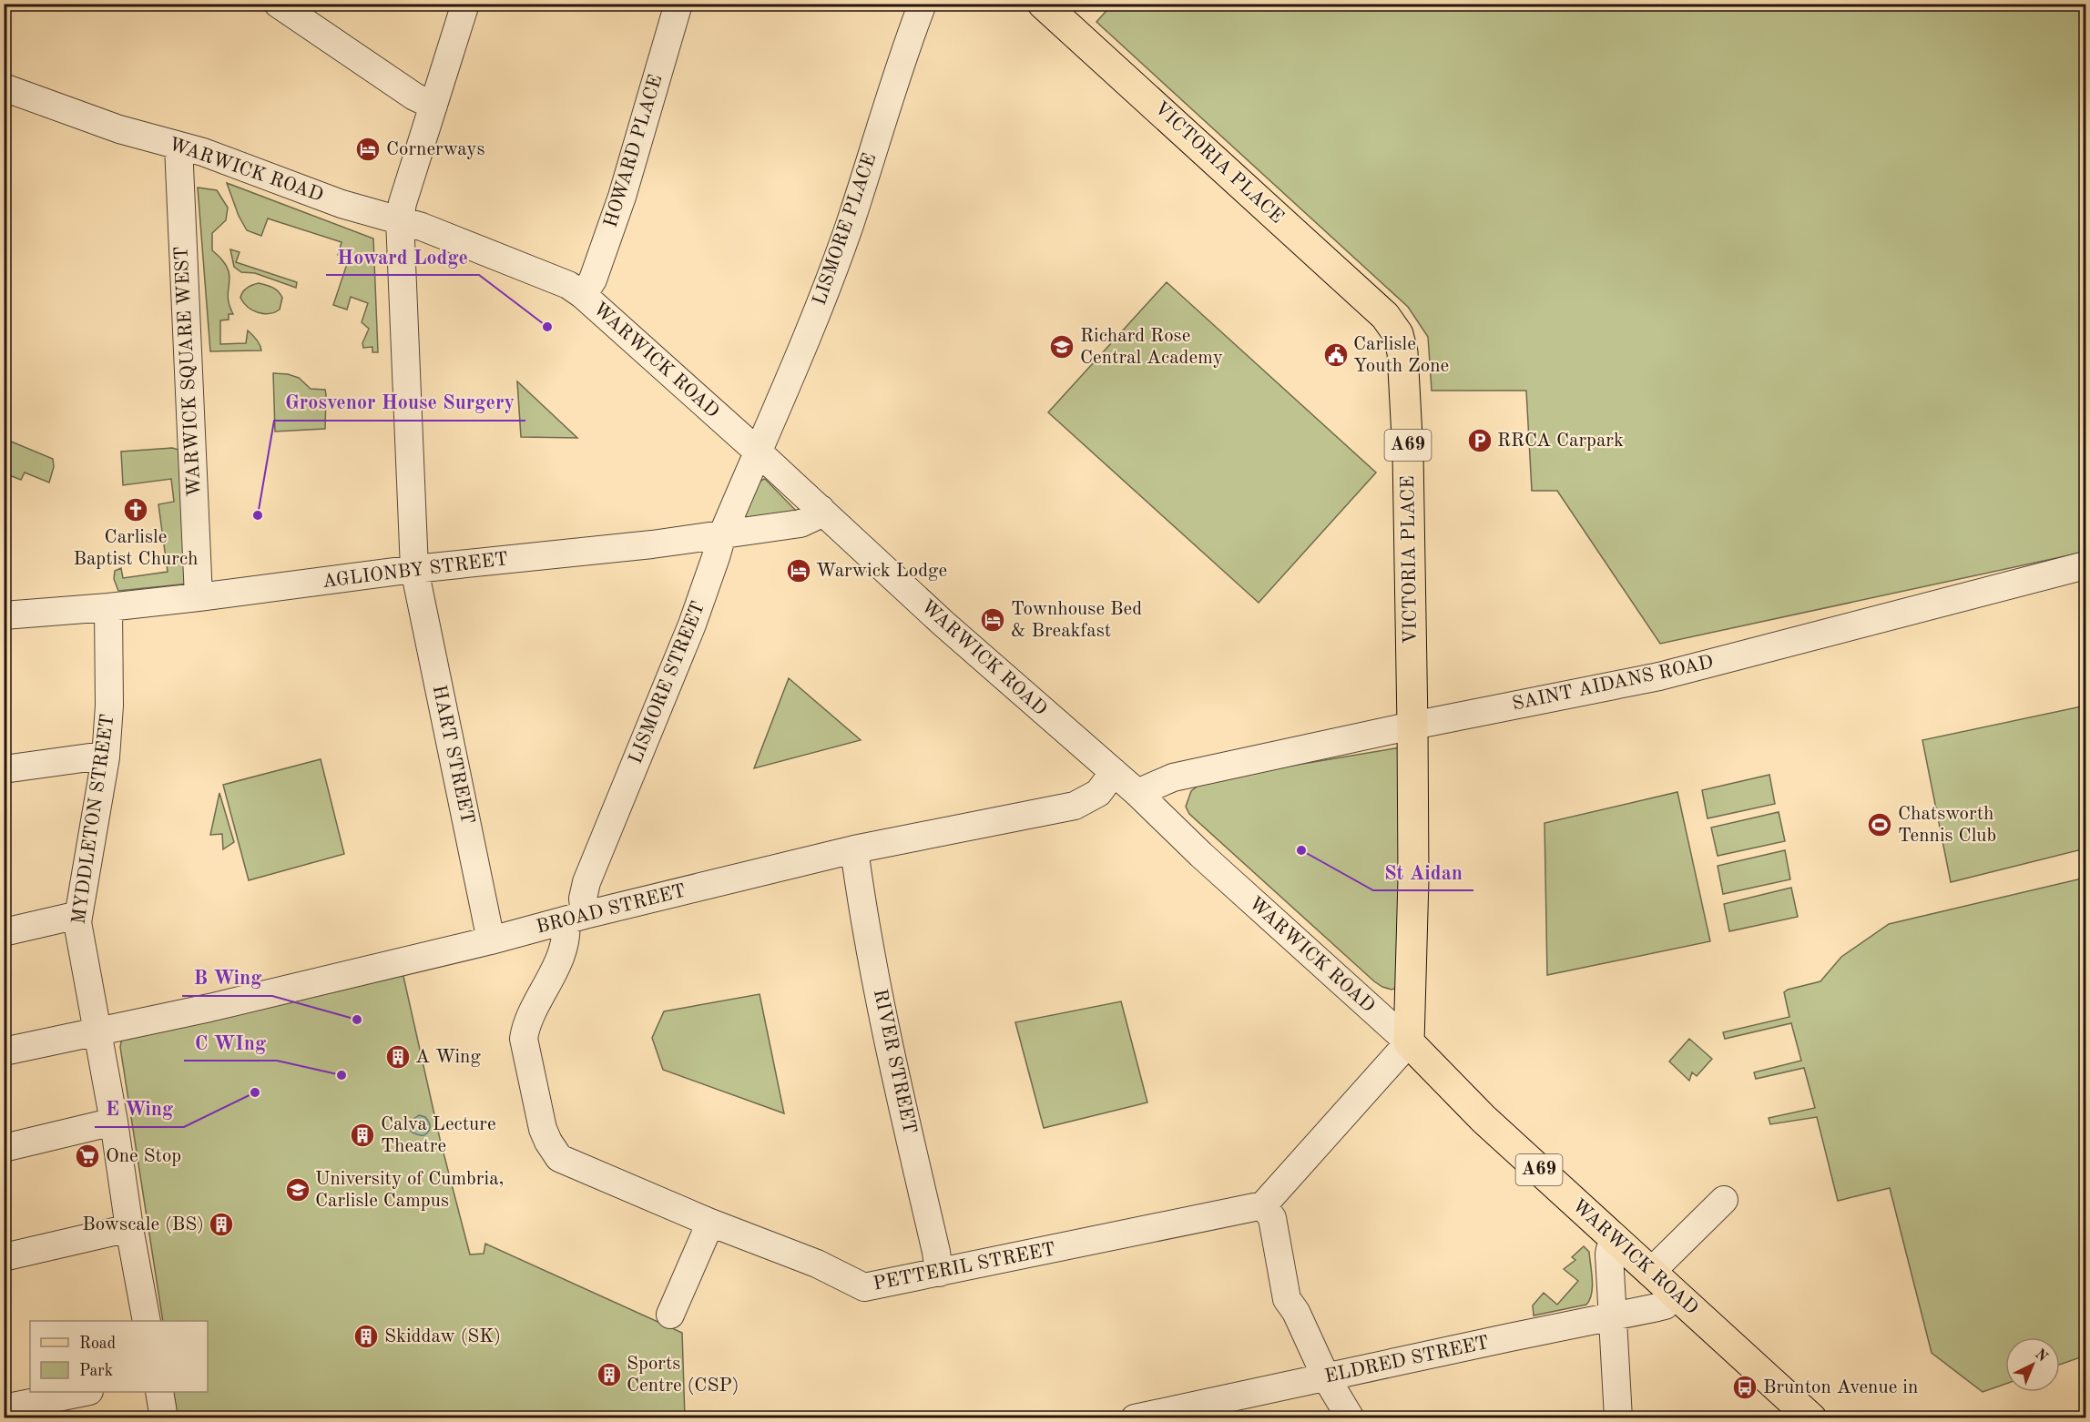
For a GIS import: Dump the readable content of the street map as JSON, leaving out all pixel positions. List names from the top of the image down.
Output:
{
  "streets": {
    "main road": ["VICTORIA PLACE", "WARWICK ROAD", "A69"],
    "street": [
      "HOWARD PLACE",
      "LISMORE PLACE",
      "WARWICK SQUARE WEST",
      "AGLIONBY STREET",
      "LISMORE STREET",
      "SAINT AIDANS ROAD",
      "HART STREET",
      "MYDDLETON STREET",
      "BROAD STREET",
      "RIVER STREET",
      "PETTERIL STREET",
      "ELDRED STREET"
    ]
  },
  "crossings": [
    ["HOWARD PLACE", "WARWICK ROAD"],
    ["VICTORIA PLACE", "WARWICK ROAD"],
    ["VICTORIA PLACE", "SAINT AIDANS ROAD"],
    ["WARWICK ROAD", "LISMORE PLACE"],
    ["WARWICK ROAD", "WARWICK SQUARE WEST"],
    ["WARWICK ROAD", "AGLIONBY STREET"],
    ["WARWICK ROAD", "LISMORE STREET"],
    ["WARWICK ROAD", "SAINT AIDANS ROAD"],
    ["WARWICK ROAD", "HART STREET"],
    ["WARWICK ROAD", "BROAD STREET"],
    ["WARWICK ROAD", "ELDRED STREET"],
    ["LISMORE PLACE", "LISMORE STREET"],
    ["WARWICK SQUARE WEST", "AGLIONBY STREET"],
    ["AGLIONBY STREET", "LISMORE STREET"],
    ["AGLIONBY STREET", "HART STREET"],
    ["AGLIONBY STREET", "MYDDLETON STREET"],
    ["LISMORE STREET", "BROAD STREET"],
    ["LISMORE STREET", "PETTERIL STREET"],
    ["HART STREET", "BROAD STREET"],
    ["MYDDLETON STREET", "BROAD STREET"],
    ["BROAD STREET", "RIVER STREET"],
    ["BROAD STREET", "PETTERIL STREET"],
    ["RIVER STREET", "PETTERIL STREET"]
  ],
  "places": {
    "hotel": ["Cornerways", "Warwick Lodge", "Townhouse Bed & Breakfast"],
    "other": [
      "Howard Lodge",
      "Grosvenor House Surgery",
      "St Aidan",
      "B Wing",
      "C WIng",
      "E Wing"
    ],
    "school or university": ["Richard Rose Central Academy", "University of Cumbria, Carlisle Campus"],
    "public building": ["Carlisle Youth Zone"],
    "parking": ["RRCA Carpark"],
    "church": ["Carlisle Baptist Church"],
    "sports": ["Chatsworth Tennis Club"],
    "building": [
      "A Wing",
      "Calva Lecture Theatre",
      "Bowscale (BS)",
      "Skiddaw (SK)",
      "Sports Centre (CSP)"
    ],
    "supermarket": ["One Stop"],
    "bus stop": ["Brunton Avenue in"]
  },
  "legend": ["Road", "Park"],
  "north": "top right"
}
